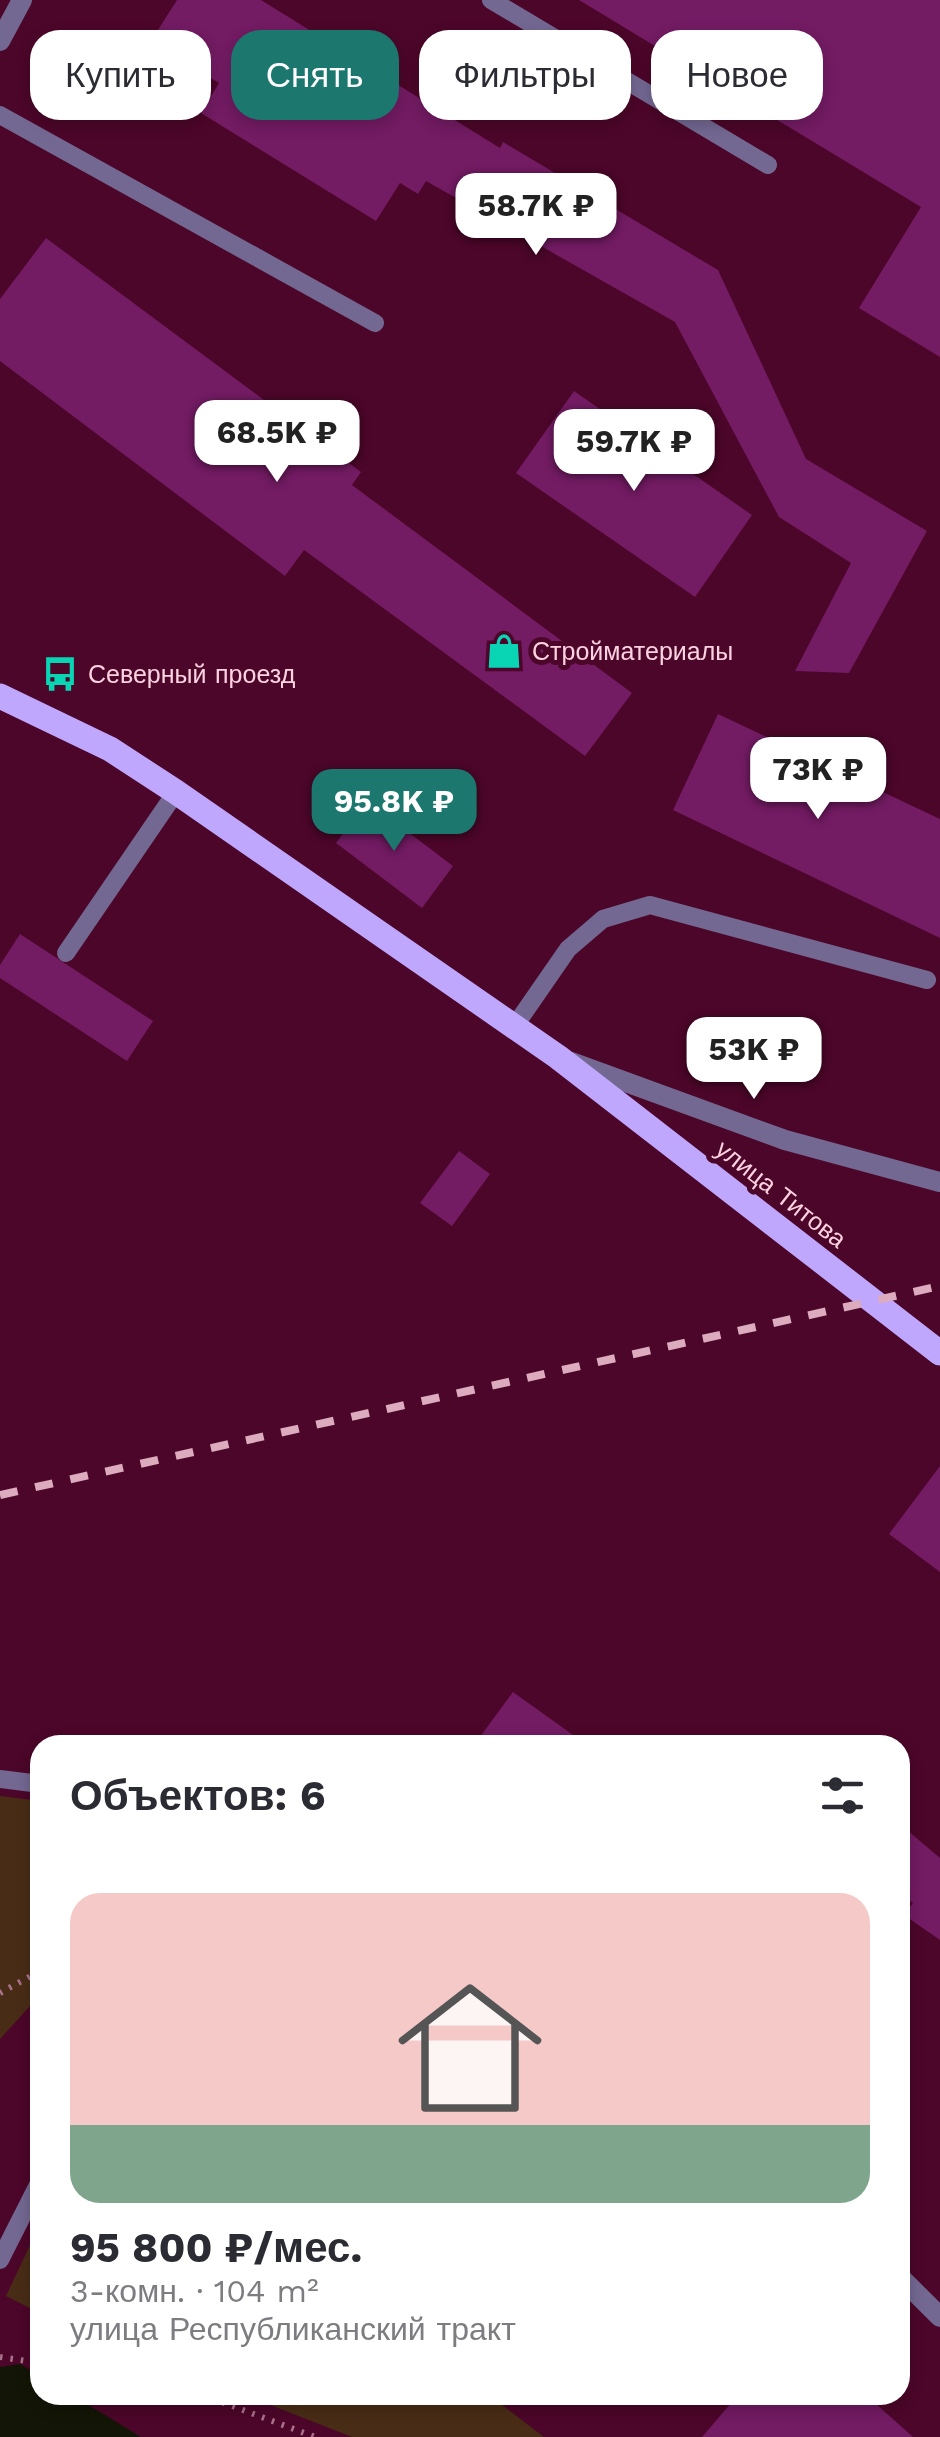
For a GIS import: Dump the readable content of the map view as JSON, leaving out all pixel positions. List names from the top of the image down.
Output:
{
  "streets": {
    "main road": ["улица Титова"]
  },
  "places": {
    "shop": ["Стройматериалы"],
    "bus stop": ["Северный проезд"]
  },
  "page": {
    "chip": [
      "Купить",
      "Снять",
      "Фильтры",
      "Новое"
    ],
    "price": [
      "58.7K ₽",
      "68.5K ₽",
      "59.7K ₽",
      "73K ₽",
      "95.8K ₽",
      "53K ₽"
    ],
    "heading": "Объектов: 6",
    "list": [
      {
        "name": "95 800 ₽/мес.",
        "note": "3-комн. · 104 m² · улица Республиканский тракт"
      }
    ]
  }
}
